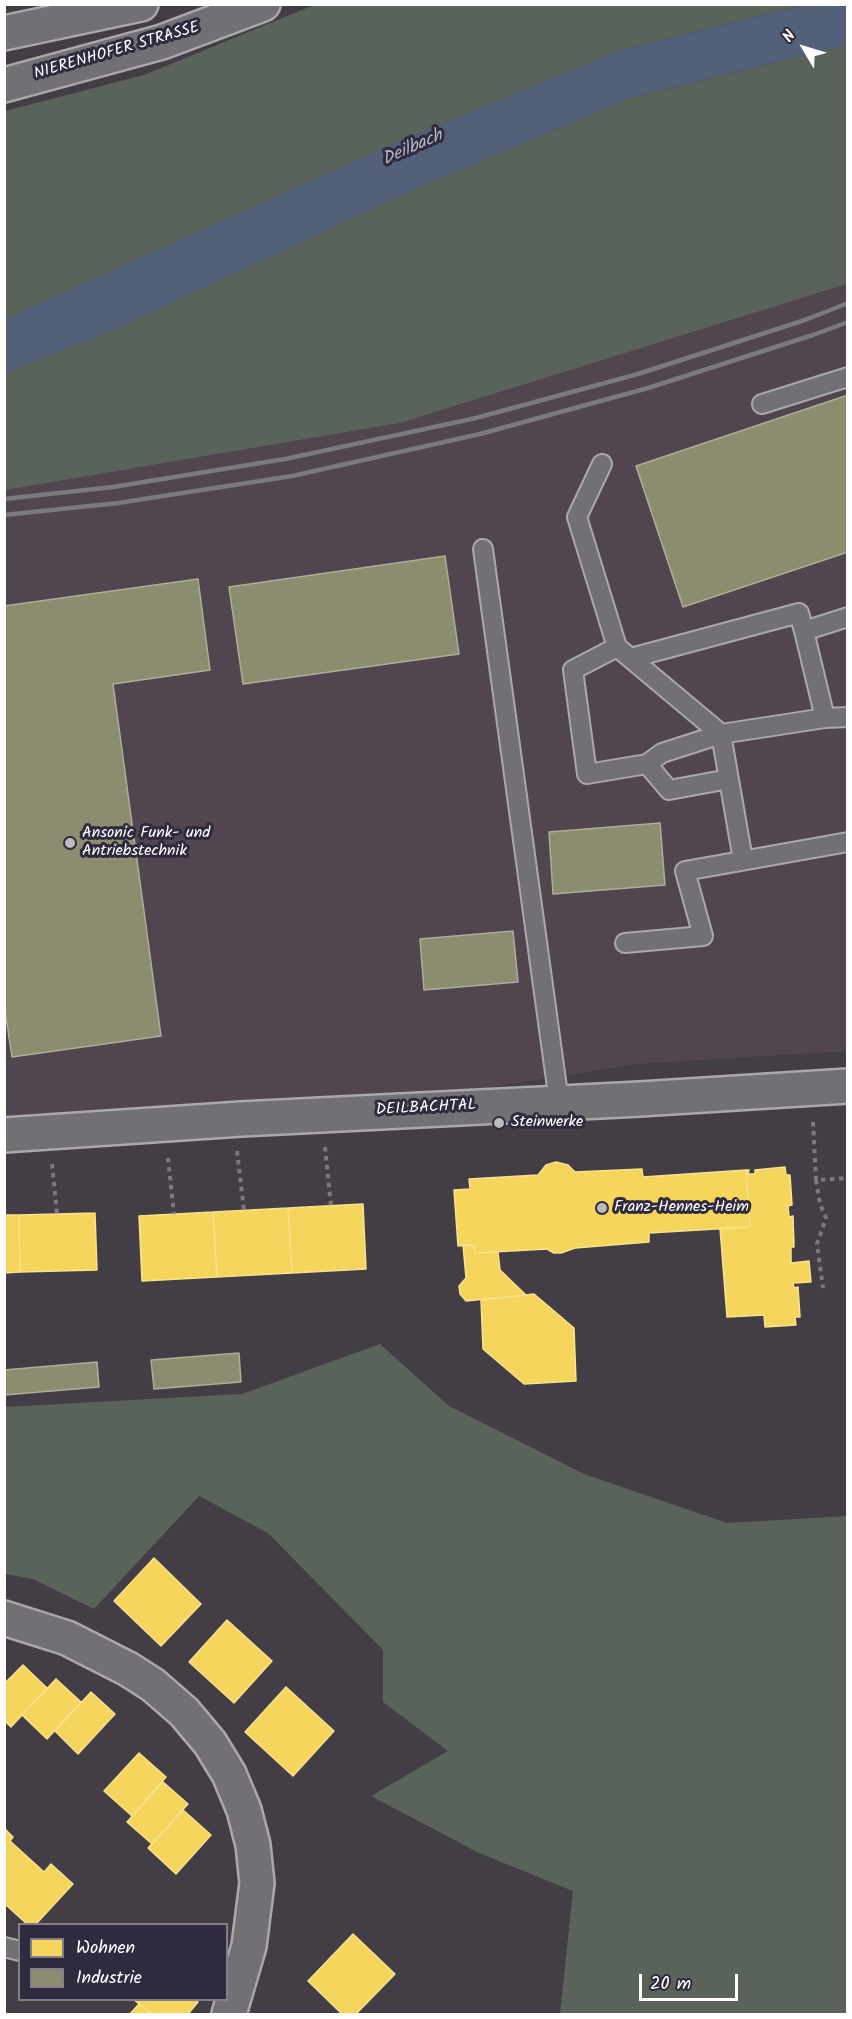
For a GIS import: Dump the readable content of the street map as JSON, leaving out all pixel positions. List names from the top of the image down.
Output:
{
  "streets": {
    "street": ["NIERENHOFER STRASSE", "DEILBACHTAL"]
  },
  "water": ["Deilbach"],
  "places": ["Ansonic Funk- und Antriebstechnik", "Steinwerke", "Franz-Hennes-Heim"],
  "legend": ["Wohnen", "Industrie"],
  "scale_bar": "20 m",
  "north": "top left"
}
